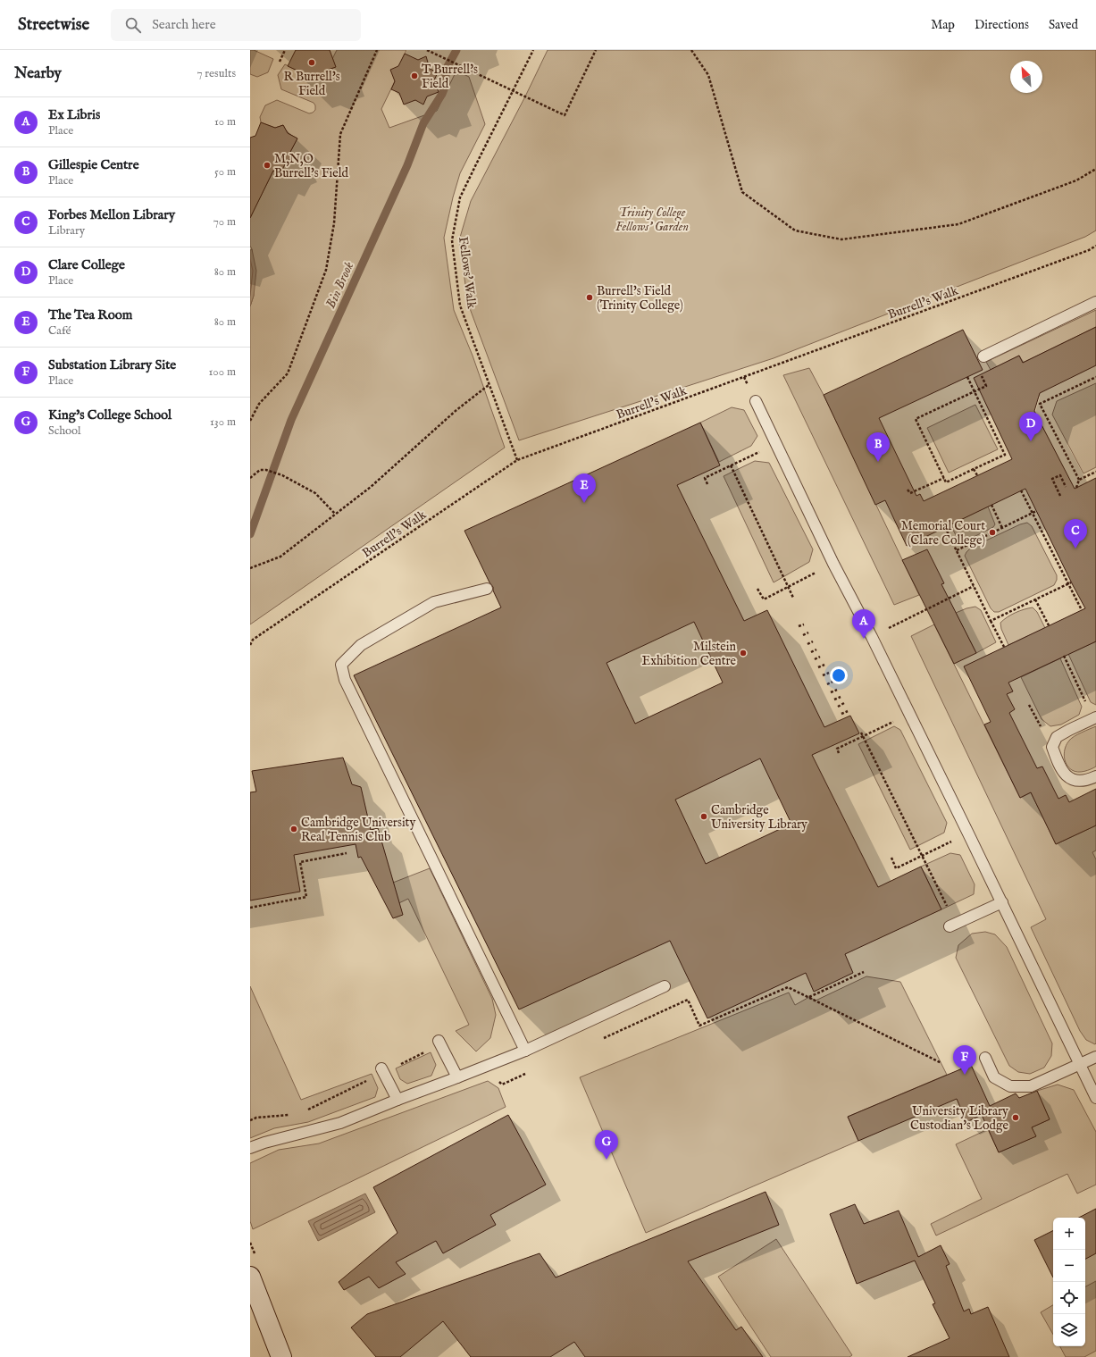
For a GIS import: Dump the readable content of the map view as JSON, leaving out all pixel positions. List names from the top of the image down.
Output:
{
  "streets": {
    "path": ["Fellows' Walk", "Burrell's Walk"]
  },
  "crossings": [
    ["Fellows' Walk", "Burrell's Walk"]
  ],
  "water": ["Bin Brook"],
  "parks": ["Trinity College Fellows' Garden"],
  "places": [
    "R Burrell's Field",
    "T Burrell's Field",
    "M,N,O Burrell's Field",
    "Burrell's Field (Trinity College)",
    "Memorial Court (Clare College)",
    "Milstein Exhibition Centre",
    "Cambridge University Library",
    "Cambridge University Real Tennis Club",
    "University Library Custodian's Lodge"
  ],
  "north": "top left",
  "page": {
    "header": "Streetwise",
    "search": "Search here",
    "nav": ["Map", "Directions", "Saved"],
    "heading": ["Nearby", "7 results"],
    "list": [
      {
        "mark": "A",
        "name": "Ex Libris",
        "note": "Place",
        "value": "10 m"
      },
      {
        "mark": "B",
        "name": "Gillespie Centre",
        "note": "Place",
        "value": "50 m"
      },
      {
        "mark": "C",
        "name": "Forbes Mellon Library",
        "note": "Library",
        "value": "70 m"
      },
      {
        "mark": "D",
        "name": "Clare College",
        "note": "Place",
        "value": "80 m"
      },
      {
        "mark": "E",
        "name": "The Tea Room",
        "note": "Café",
        "value": "80 m"
      },
      {
        "mark": "F",
        "name": "Substation Library Site",
        "note": "Place",
        "value": "100 m"
      },
      {
        "mark": "G",
        "name": "King's College School",
        "note": "School",
        "value": "130 m"
      }
    ],
    "pins": [
      "D",
      "B",
      "E",
      "C",
      "A",
      "F",
      "G"
    ],
    "map_buttons": ["+", "−"]
  }
}
